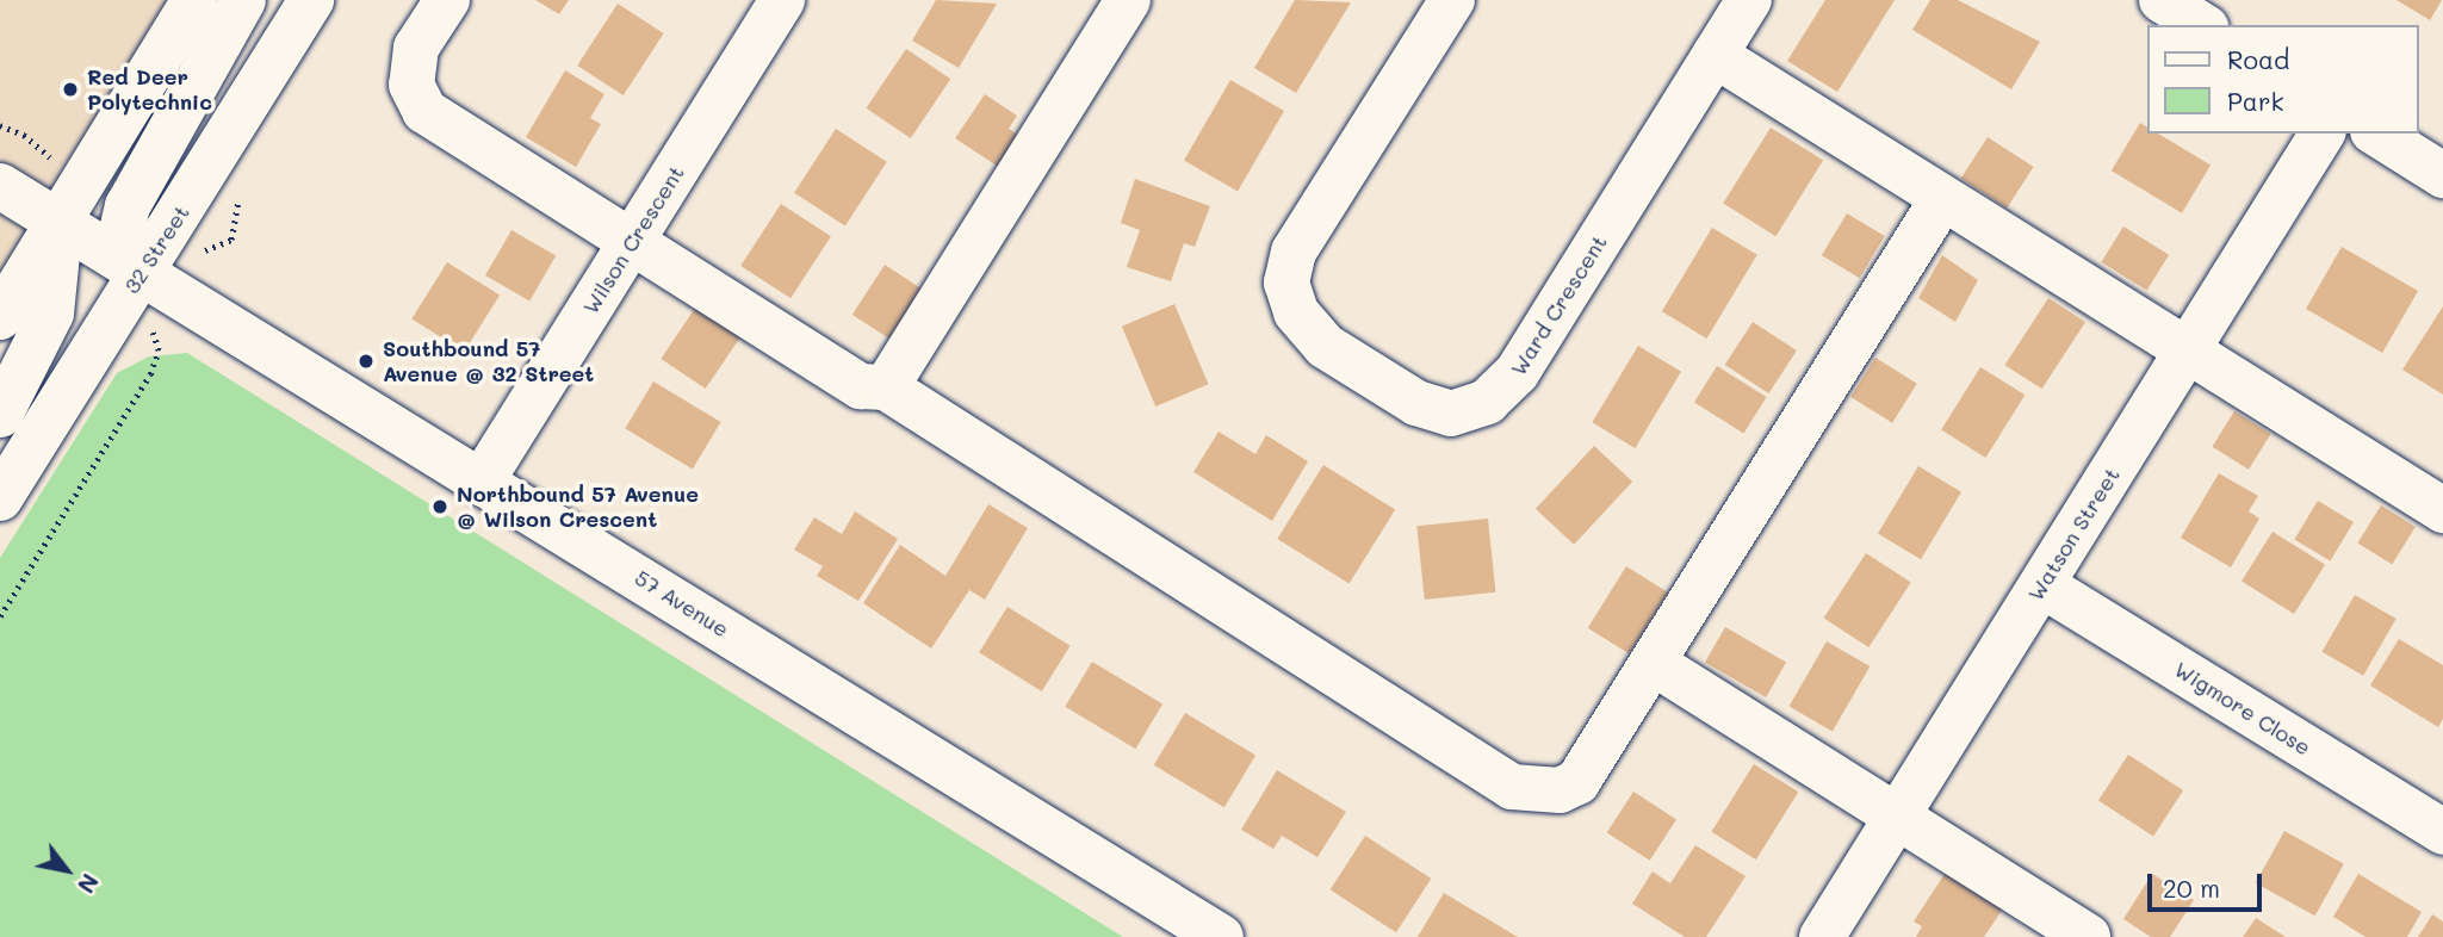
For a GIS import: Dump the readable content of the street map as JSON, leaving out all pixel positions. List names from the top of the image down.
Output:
{
  "streets": {
    "street": [
      "Wilson Crescent",
      "32 Street",
      "Ward Crescent",
      "Watson Street",
      "57 Avenue",
      "Wigmore Close"
    ]
  },
  "crossings": [
    ["Wilson Crescent", "57 Avenue"],
    ["32 Street", "57 Avenue"],
    ["Watson Street", "Wigmore Close"]
  ],
  "places": ["Red Deer Polytechnic", "Southbound 57 Avenue @ 32 Street", "Northbound 57 Avenue @ Wilson Crescent"],
  "legend": ["Road", "Park"],
  "scale_bar": "20 m",
  "north": "bottom right"
}
